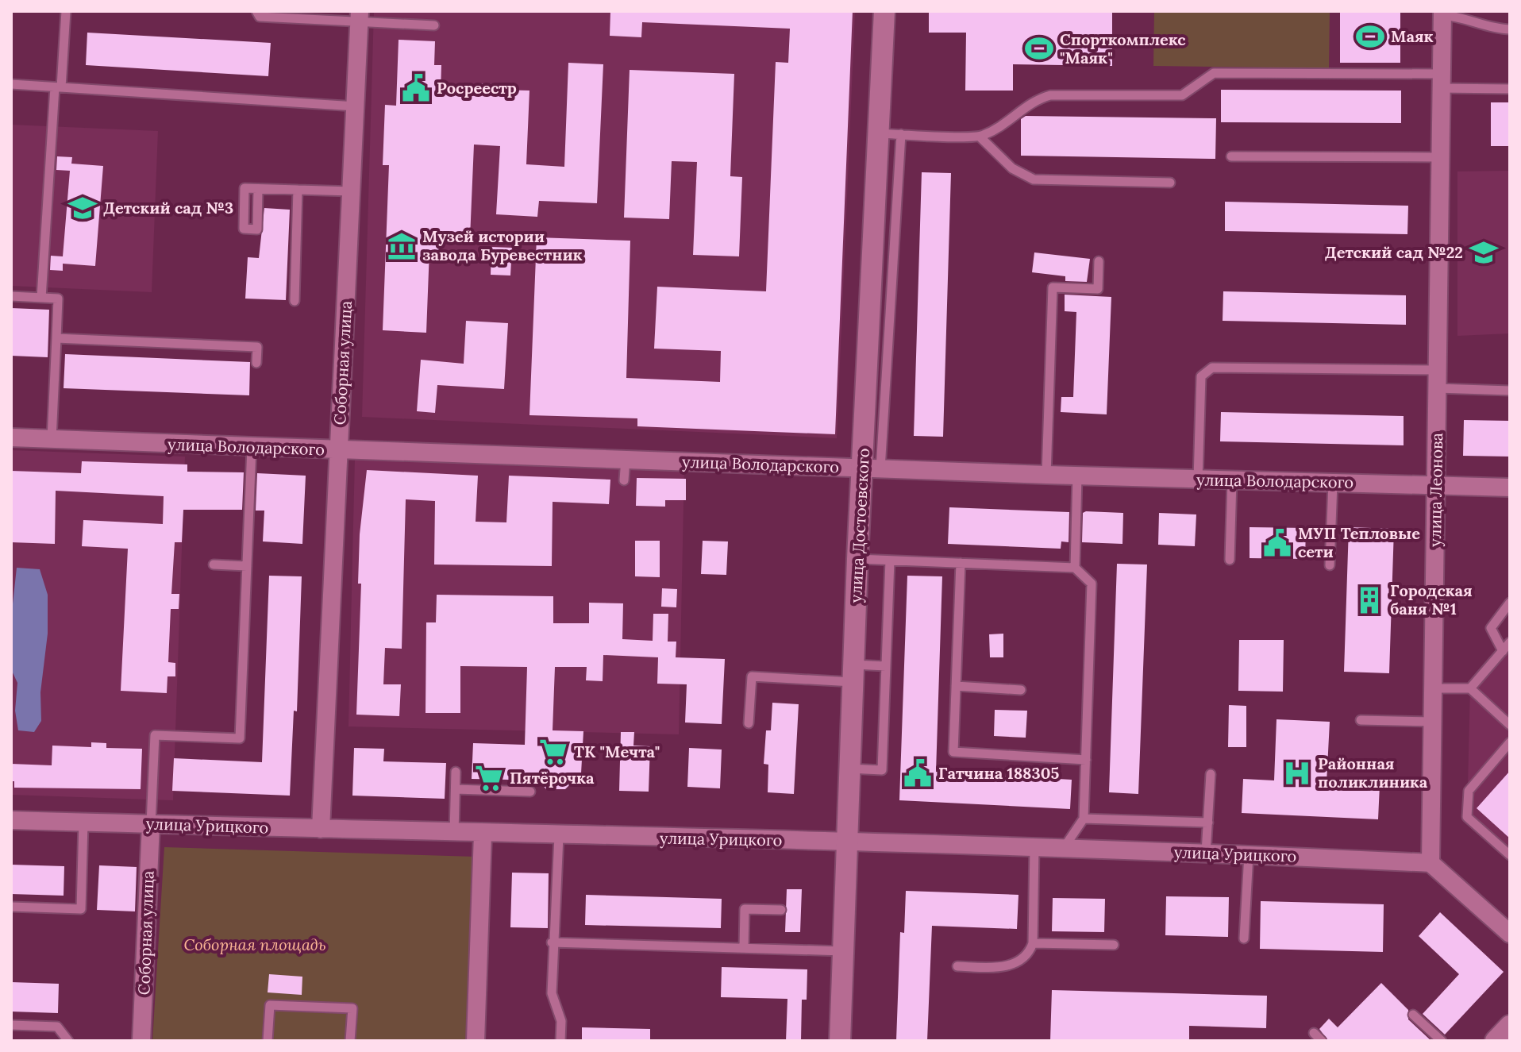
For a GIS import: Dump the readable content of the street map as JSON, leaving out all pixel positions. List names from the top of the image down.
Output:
{
  "streets": {
    "street": [
      "Соборная улица",
      "улица Володарского",
      "улица Леонова",
      "улица Достоевского",
      "улица Урицкого"
    ]
  },
  "crossings": [
    ["Соборная улица", "улица Володарского"],
    ["Соборная улица", "улица Урицкого"],
    ["улица Володарского", "улица Леонова"],
    ["улица Володарского", "улица Достоевского"],
    ["улица Леонова", "улица Урицкого"],
    ["улица Достоевского", "улица Урицкого"]
  ],
  "parks": ["Соборная площадь"],
  "places": {
    "sports": ["Маяк", "Спорткомплекс \"Маяк\""],
    "public building": ["Росреестр", "МУП Тепловые сети", "Гатчина 188305"],
    "school or university": ["Детский сад №3", "Детский сад №22"],
    "museum": ["Музей истории завода Буревестник"],
    "building": ["Городская баня №1"],
    "supermarket": ["ТК \"Мечта\"", "Пятёрочка"],
    "hospital": ["Районная поликлиника"]
  }
}
